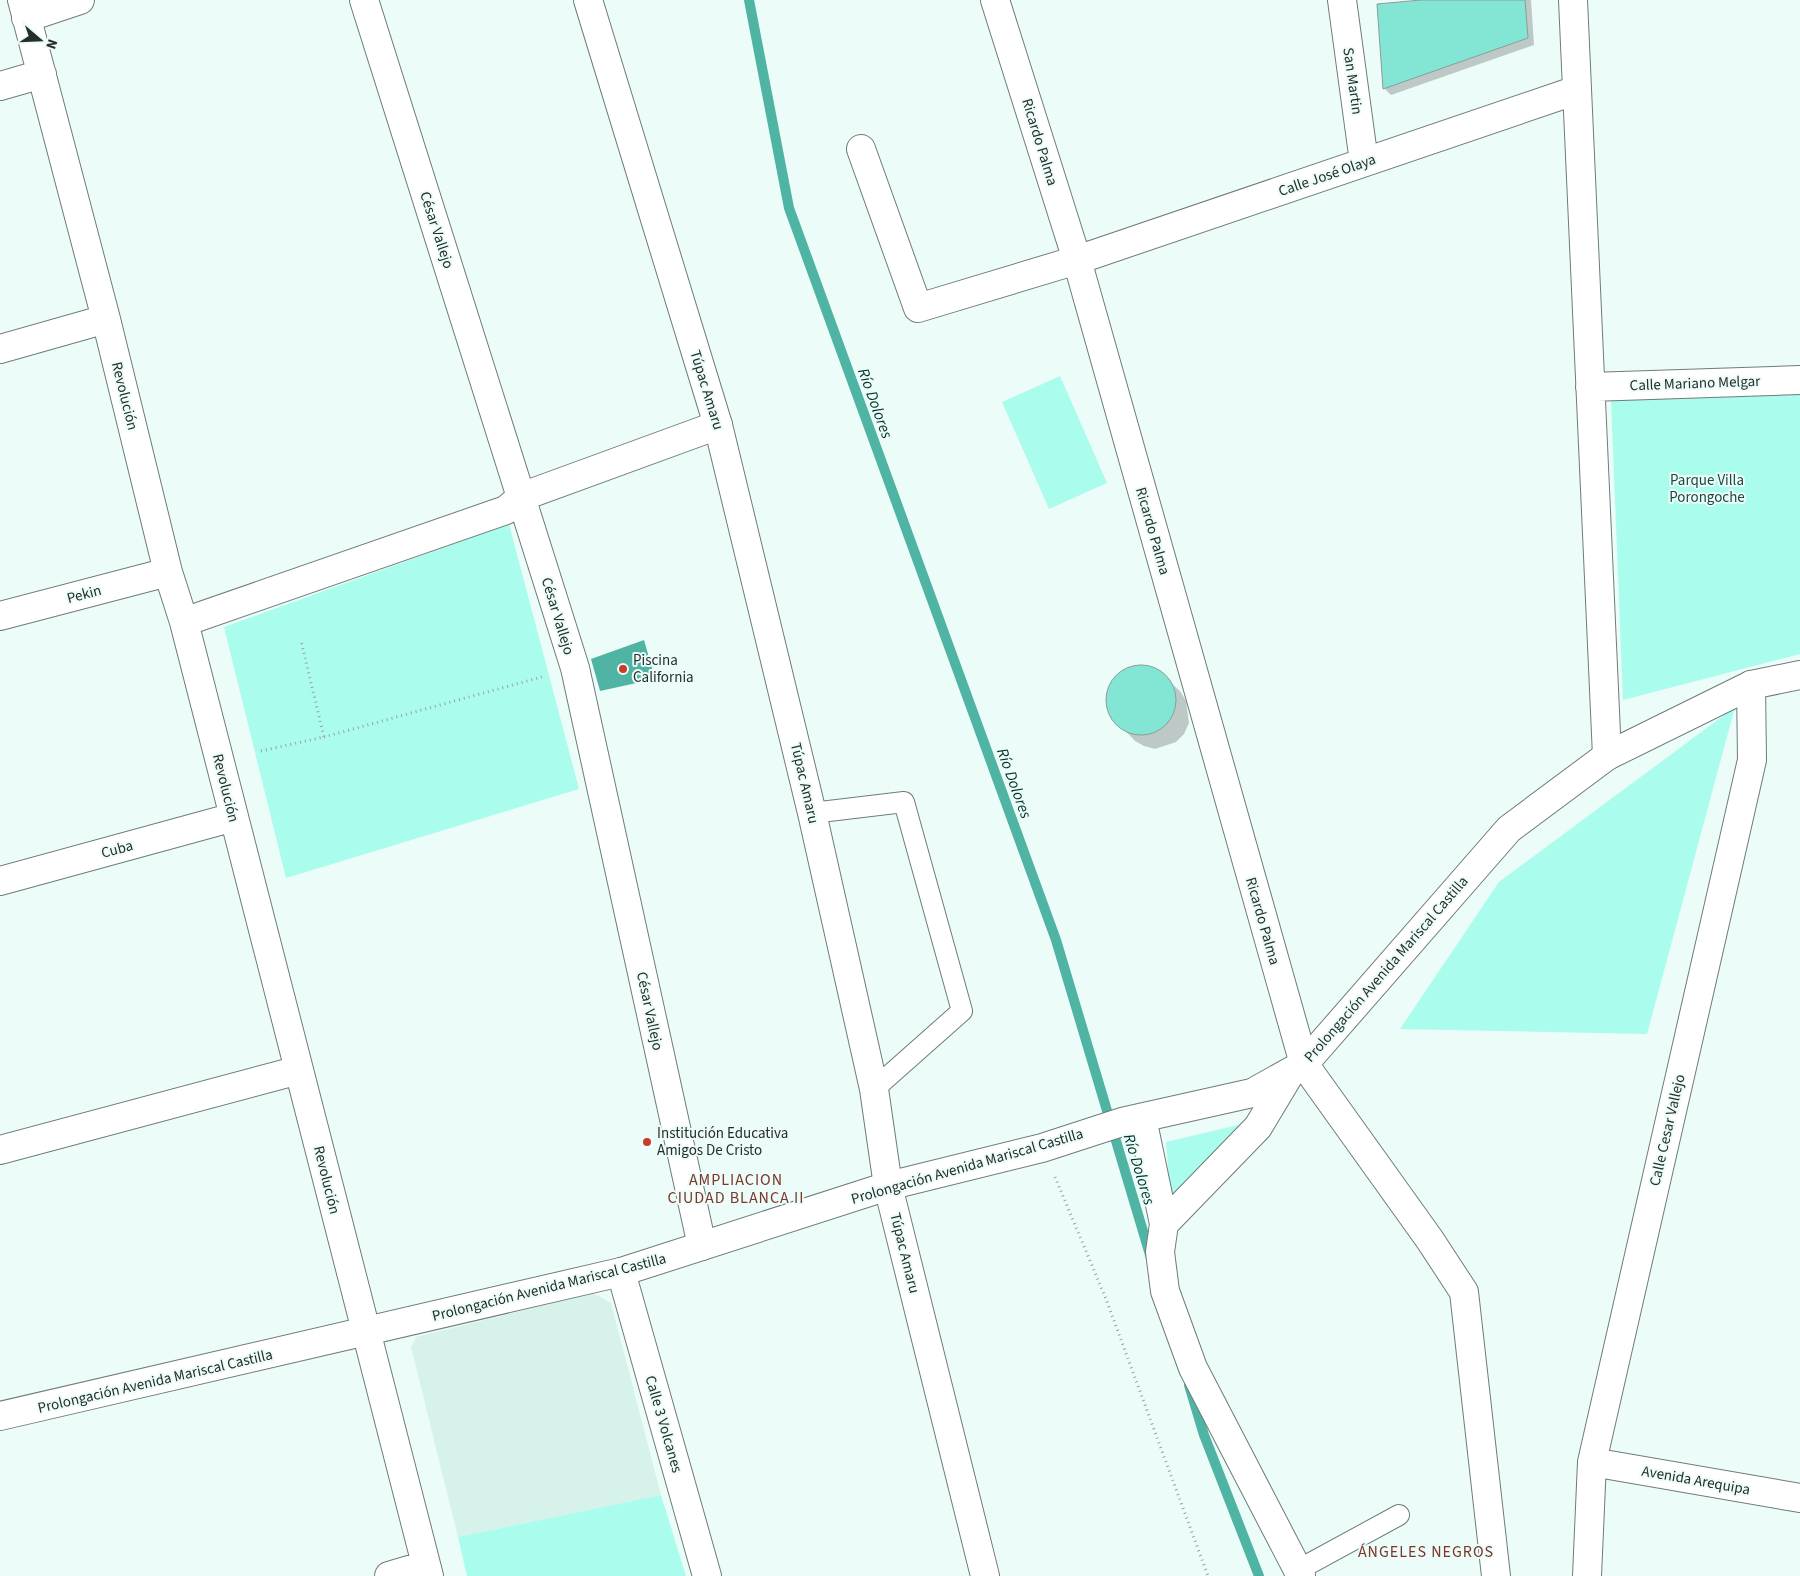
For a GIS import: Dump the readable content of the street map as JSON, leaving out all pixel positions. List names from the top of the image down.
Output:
{
  "streets": {
    "street": [
      "San Martin",
      "Ricardo Palma",
      "Calle José Olaya",
      "César Vallejo",
      "Calle Mariano Melgar",
      "Túpac Amaru",
      "Revolución",
      "Pekin",
      "Cuba",
      "Prolongación Avenida Mariscal Castilla",
      "Calle Cesar Vallejo",
      "Calle 3 Volcanes",
      "Avenida Arequipa"
    ]
  },
  "crossings": [
    ["San Martin", "Calle José Olaya"],
    ["Ricardo Palma", "Calle José Olaya"],
    ["Ricardo Palma", "Prolongación Avenida Mariscal Castilla"],
    ["César Vallejo", "Prolongación Avenida Mariscal Castilla"],
    ["Túpac Amaru", "Prolongación Avenida Mariscal Castilla"],
    ["Revolución", "Pekin"],
    ["Revolución", "Cuba"],
    ["Revolución", "Prolongación Avenida Mariscal Castilla"],
    ["Prolongación Avenida Mariscal Castilla", "Calle Cesar Vallejo"],
    ["Prolongación Avenida Mariscal Castilla", "Calle 3 Volcanes"],
    ["Calle Cesar Vallejo", "Avenida Arequipa"]
  ],
  "districts": ["AMPLIACION CIUDAD BLANCA II", "ÁNGELES NEGROS"],
  "water": ["Río Dolores"],
  "parks": ["Parque Villa Porongoche"],
  "places": ["Piscina California", "Institución Educativa Amigos De Cristo"],
  "north": "right"
}
